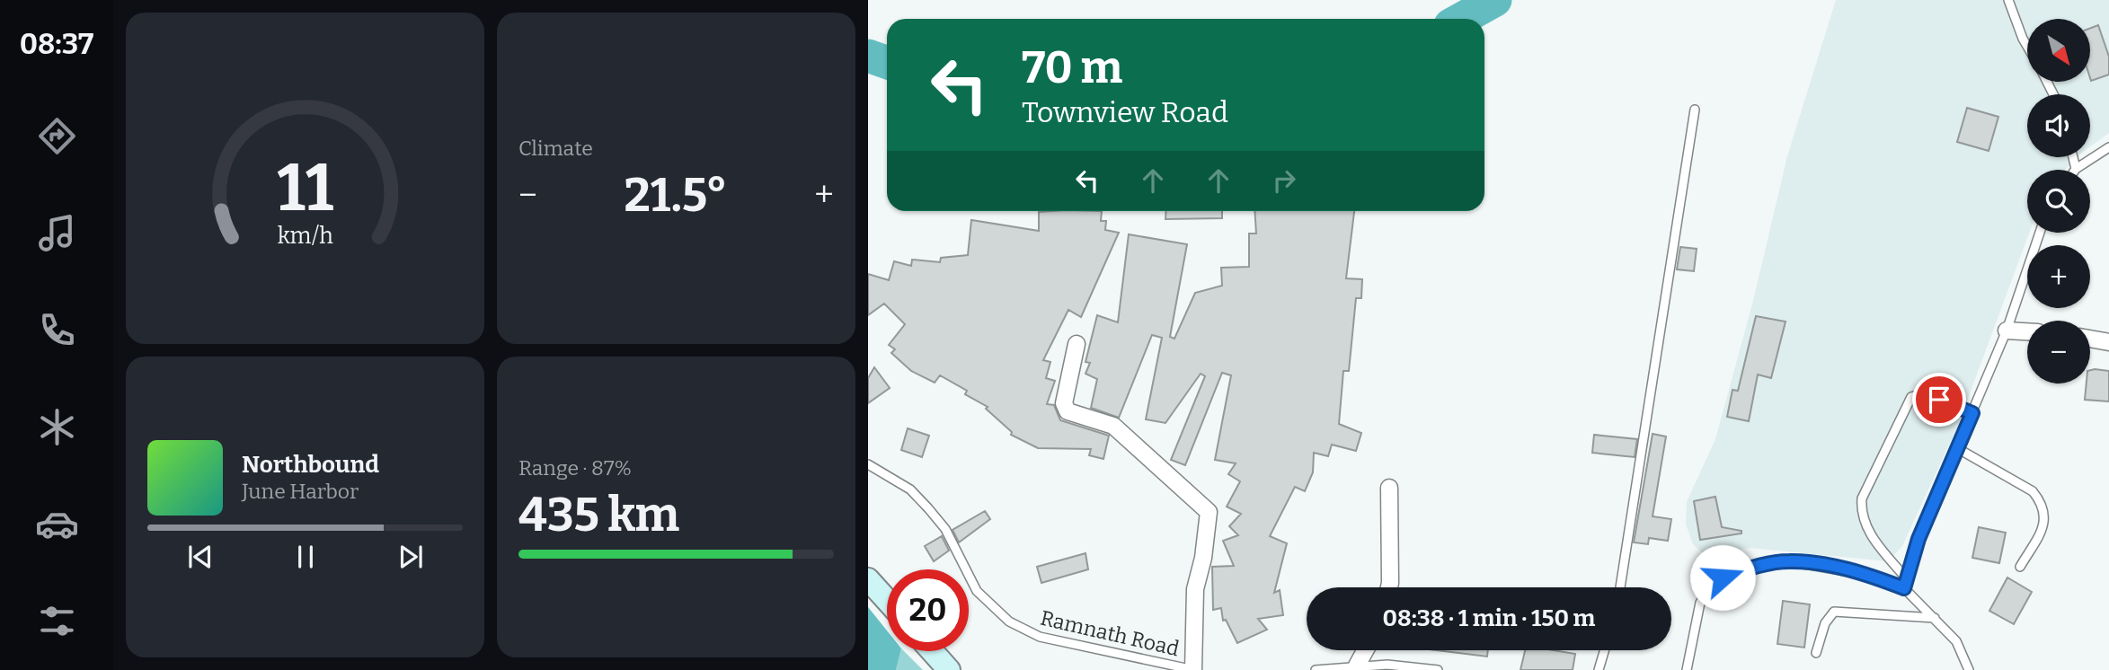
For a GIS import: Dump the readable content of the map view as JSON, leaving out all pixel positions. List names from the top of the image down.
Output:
{
  "streets": {
    "lane": ["Ramnath Road"]
  },
  "north": "bottom right",
  "page": {
    "tabs": "08:37",
    "tile": [
      "Climate",
      ["Range · 87%", "435 km"]
    ],
    "map_buttons": ["+", "−"],
    "turn": ["70 m", "Townview Road"],
    "heat": ["−", "21.5°", "+"],
    "song": ["Northbound", "June Harbor"],
    "limit": "20",
    "trip": "08:38 · 1 min · 150 m",
    "gauge": ["11", "km/h"]
  }
}
